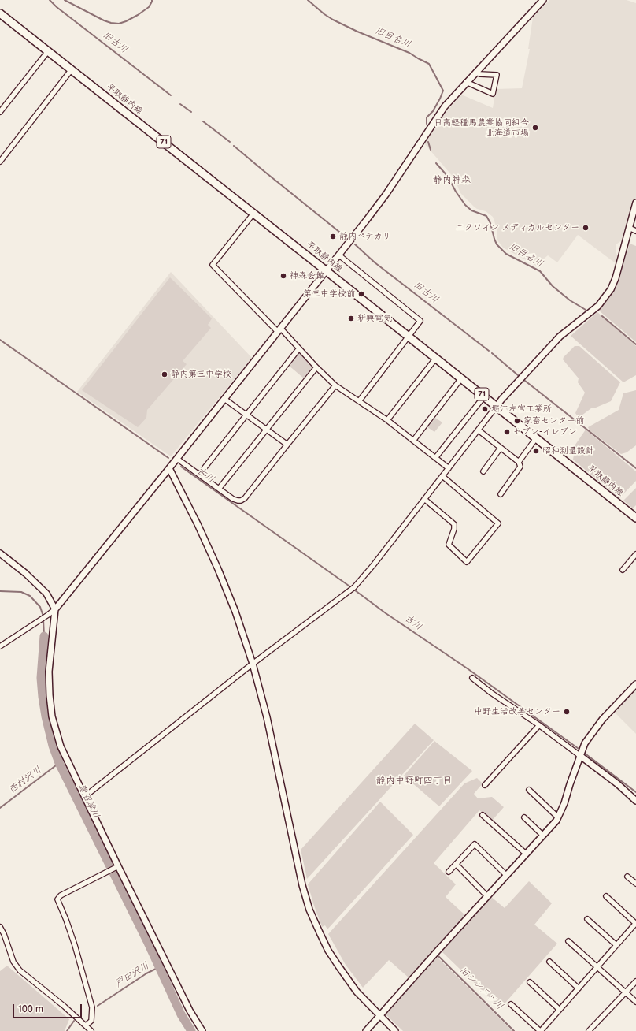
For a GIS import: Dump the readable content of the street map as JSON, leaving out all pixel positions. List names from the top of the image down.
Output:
{
  "streets": {
    "main road": ["平取静内線", "71"]
  },
  "districts": ["静内神森", "静内中野町四丁目"],
  "water": [
    "旧目名川",
    "旧古川",
    "古川",
    "西村沢川",
    "真沼津川",
    "戸田沢川",
    "旧シンヌツ川"
  ],
  "places": [
    "日高軽種馬農業協同組合 北海道市場",
    "エクワイン メディカルセンター",
    "静内ぺテカリ",
    "神森会館",
    "第三中学校前",
    "新興電気",
    "静内第三中学校",
    "堀江左官工業所",
    "家畜センター前",
    "セブン-イレブン",
    "昭和測量設計",
    "中野生活改善センター"
  ],
  "scale_bar": "100 m"
}
